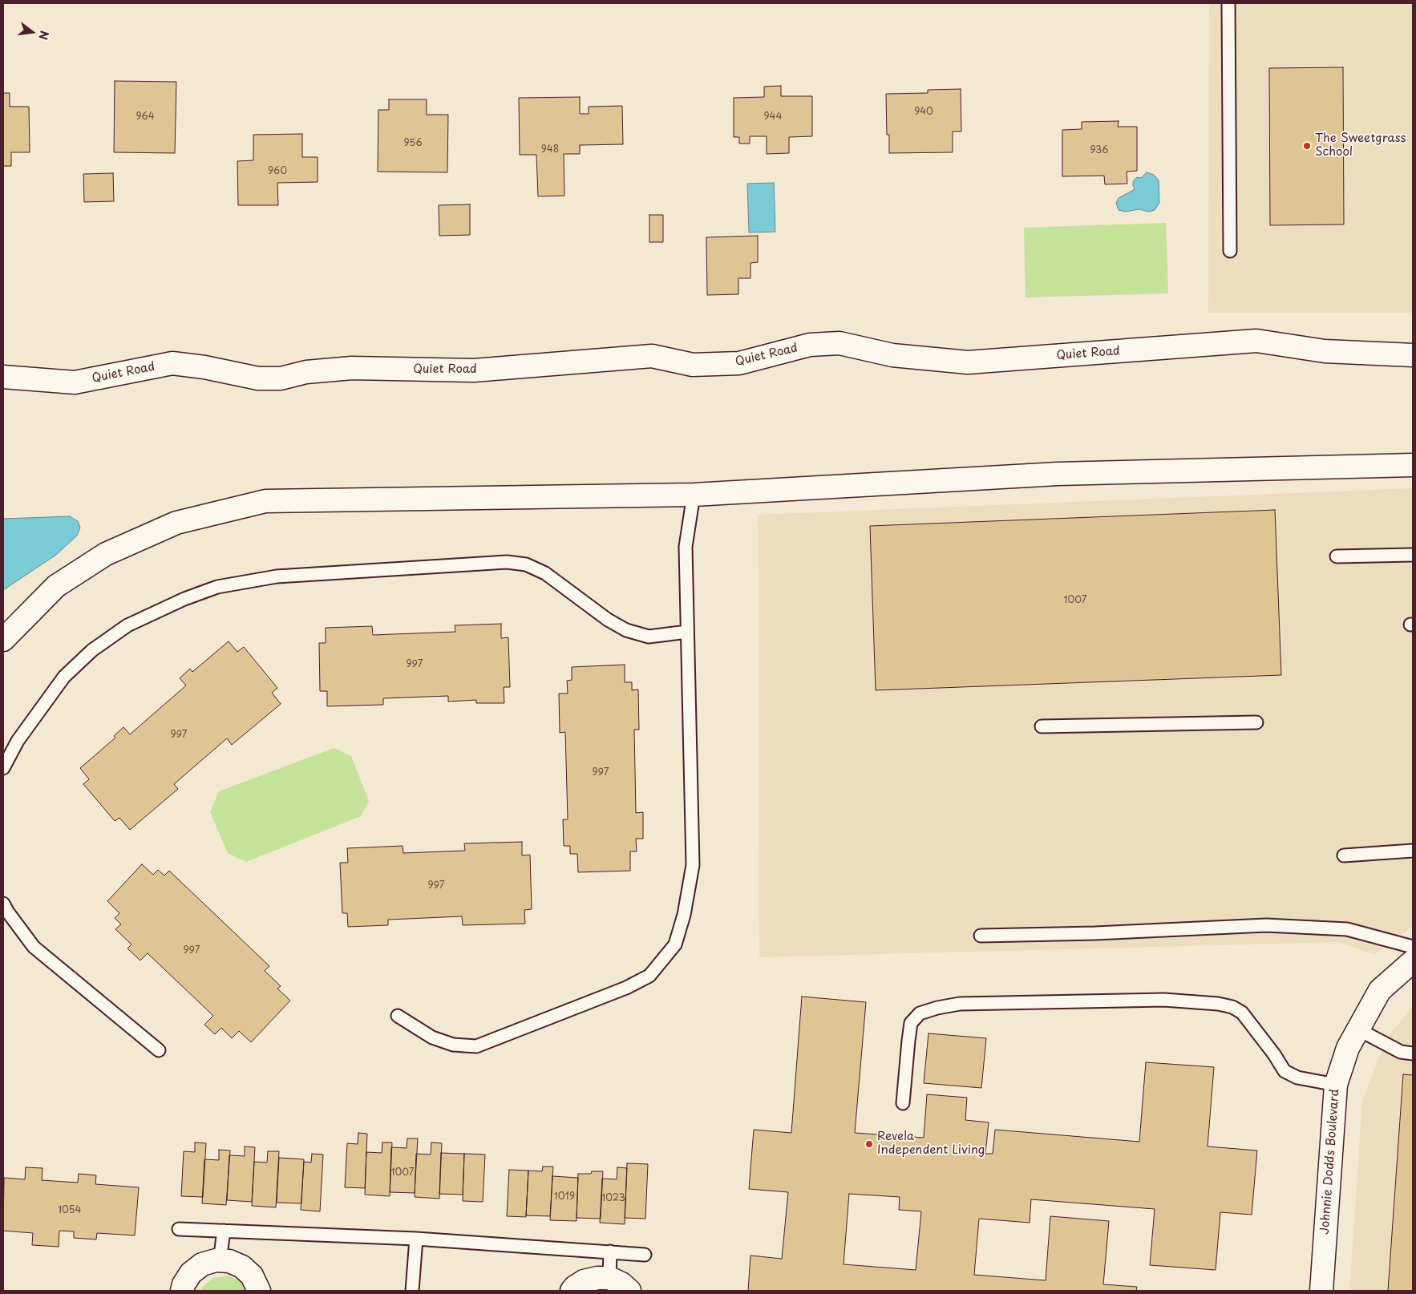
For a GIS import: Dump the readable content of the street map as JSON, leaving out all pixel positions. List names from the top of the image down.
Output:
{
  "streets": {
    "street": ["Quiet Road", "Johnnie Dodds Boulevard"]
  },
  "places": ["The Sweetgrass School", "Revela Independent Living"],
  "house_numbers": [
    "940",
    "964",
    "944",
    "956",
    "948",
    "936",
    "960",
    "1007",
    "997",
    "997",
    "997",
    "997",
    "997",
    "1007",
    "1019",
    "1023",
    "1054"
  ],
  "north": "right"
}
